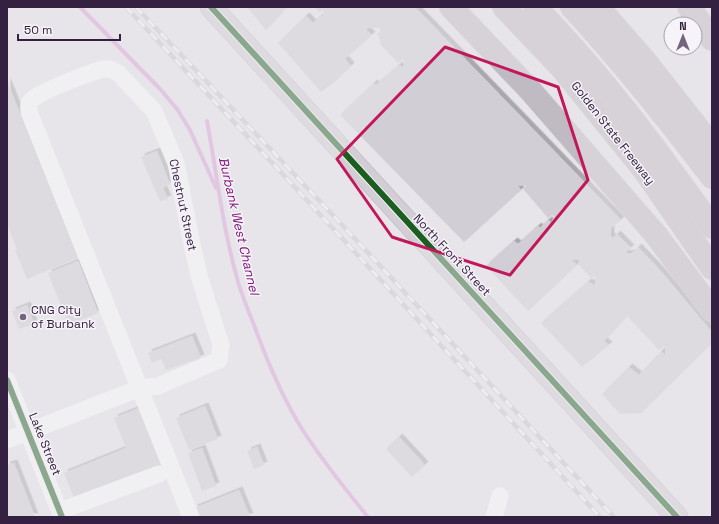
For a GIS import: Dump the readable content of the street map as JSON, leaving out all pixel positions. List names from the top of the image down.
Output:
{
  "streets": {
    "highway": ["Golden State Freeway"],
    "main road": ["North Front Street"],
    "street": ["Chestnut Street", "Lake Street"]
  },
  "crossings": [
    ["Chestnut Street", "Lake Street"]
  ],
  "water": ["Burbank West Channel"],
  "places": ["CNG City of Burbank"],
  "scale_bar": "50 m",
  "north": "top"
}
